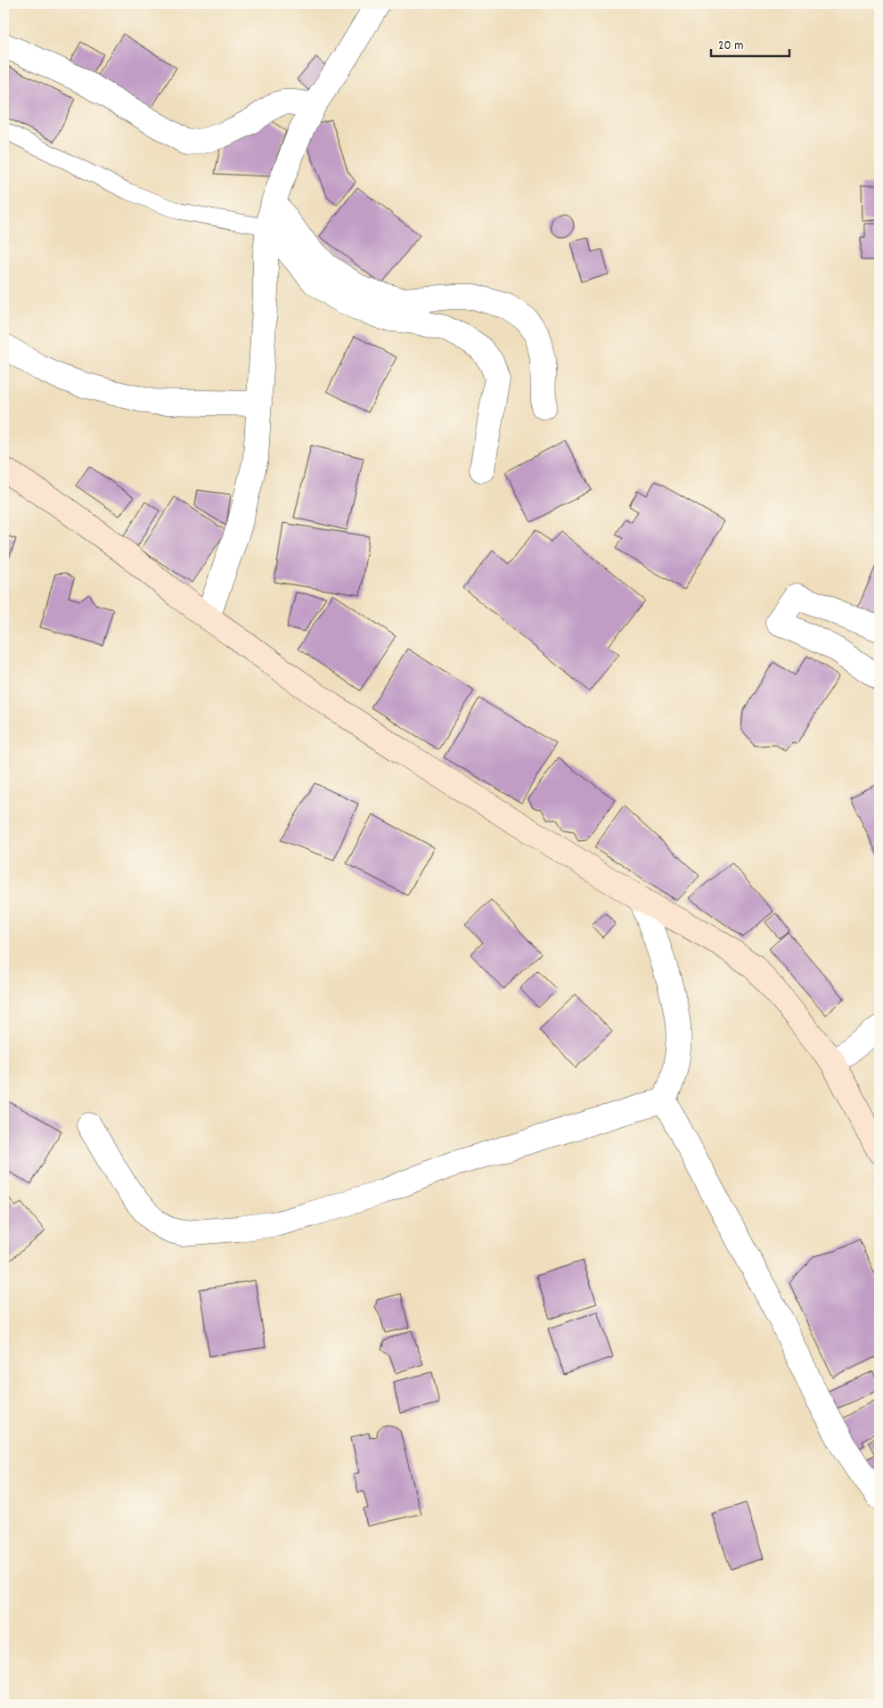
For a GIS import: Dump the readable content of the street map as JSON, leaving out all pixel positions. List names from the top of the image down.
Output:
{
  "scale_bar": "20 m"
}
